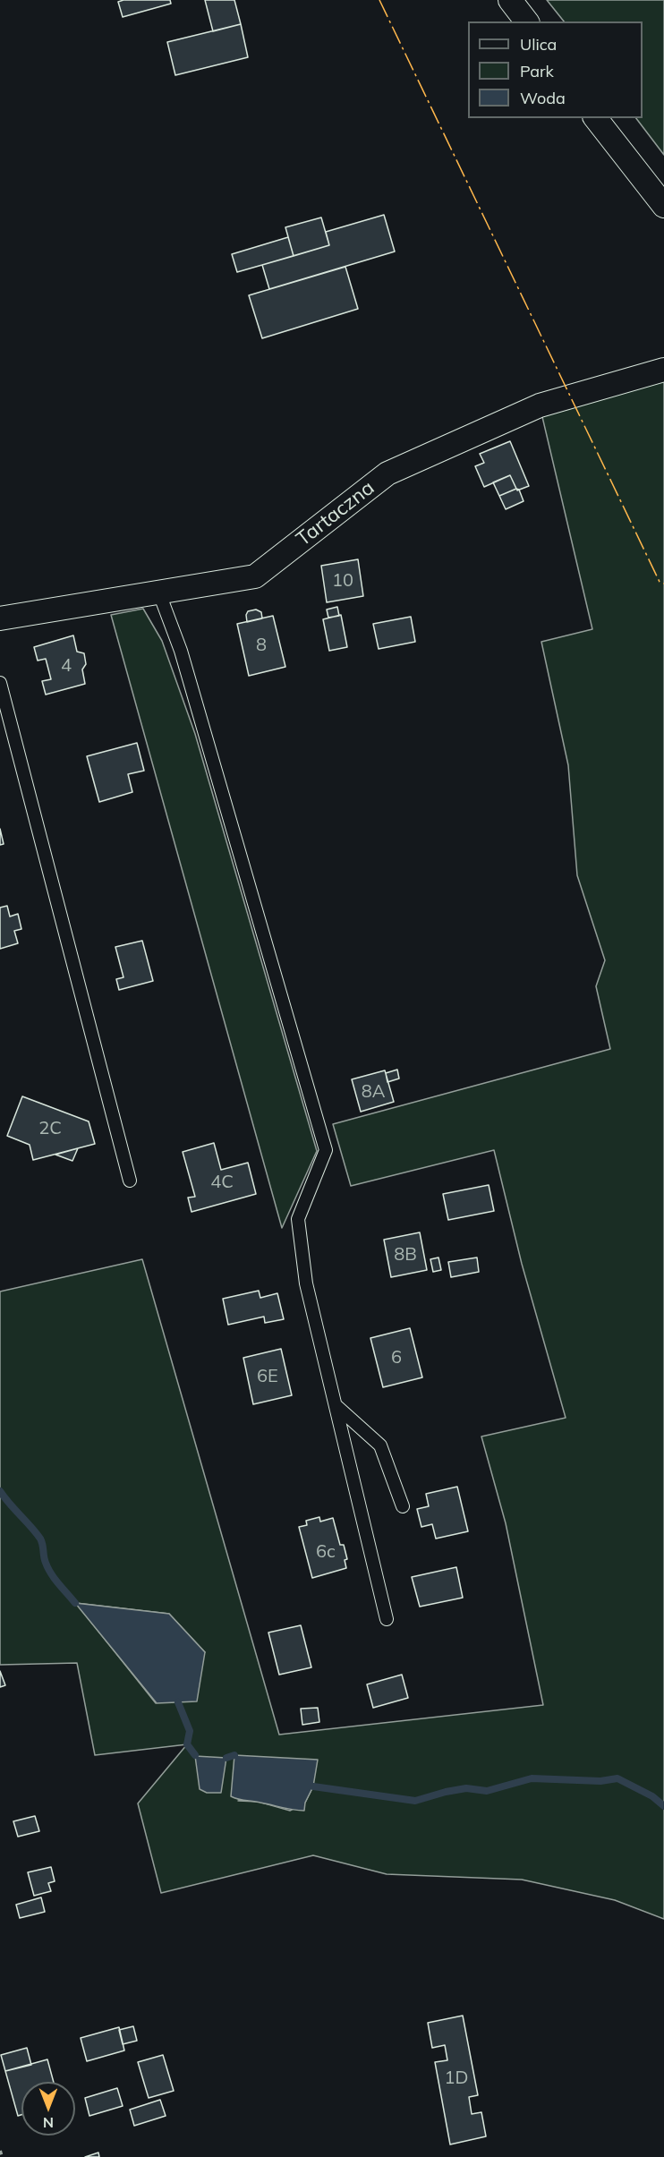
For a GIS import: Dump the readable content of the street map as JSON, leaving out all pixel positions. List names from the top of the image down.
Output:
{
  "streets": {
    "street": ["Tartaczna"]
  },
  "house_numbers": [
    "10",
    "8",
    "4",
    "8A",
    "2C",
    "4C",
    "8B",
    "6",
    "6E",
    "6c",
    "1D"
  ],
  "legend": ["Ulica", "Park", "Woda"],
  "north": "bottom"
}
